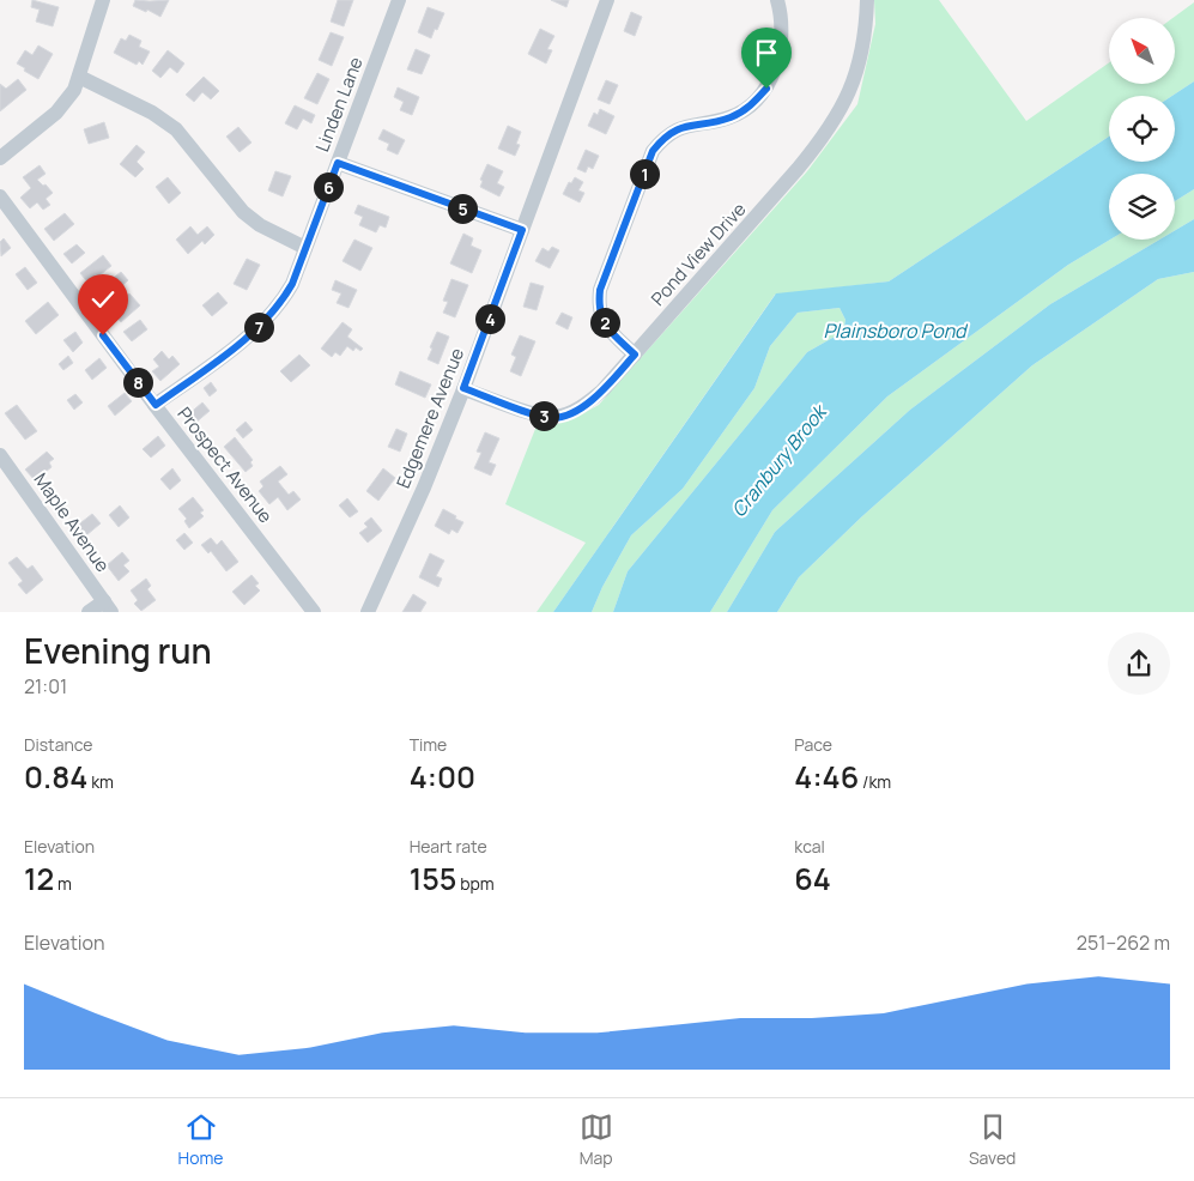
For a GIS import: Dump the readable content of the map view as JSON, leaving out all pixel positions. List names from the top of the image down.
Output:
{
  "streets": {
    "street": [
      "Linden Lane",
      "Pond View Drive",
      "Edgemere Avenue",
      "Prospect Avenue",
      "Maple Avenue"
    ]
  },
  "crossings": [
    ["Linden Lane", "Prospect Avenue"],
    ["Pond View Drive", "Edgemere Avenue"]
  ],
  "water": ["Plainsboro Pond", "Cranbury Brook"],
  "north": "top left",
  "page": {
    "pins": [
      "1",
      "6",
      "5",
      "4",
      "2",
      "7",
      "8",
      "3"
    ],
    "heading": ["Evening run", "21:01"],
    "stats": [
      ["Distance", "0.84 km"],
      ["Time", "4:00"],
      ["Pace", "4:46 /km"],
      ["Elevation", "12 m"],
      ["Heart rate", "155 bpm"],
      ["kcal", "64"]
    ],
    "chart": ["Elevation", "251–262 m"],
    "tabs": ["Home", "Map", "Saved"]
  }
}
